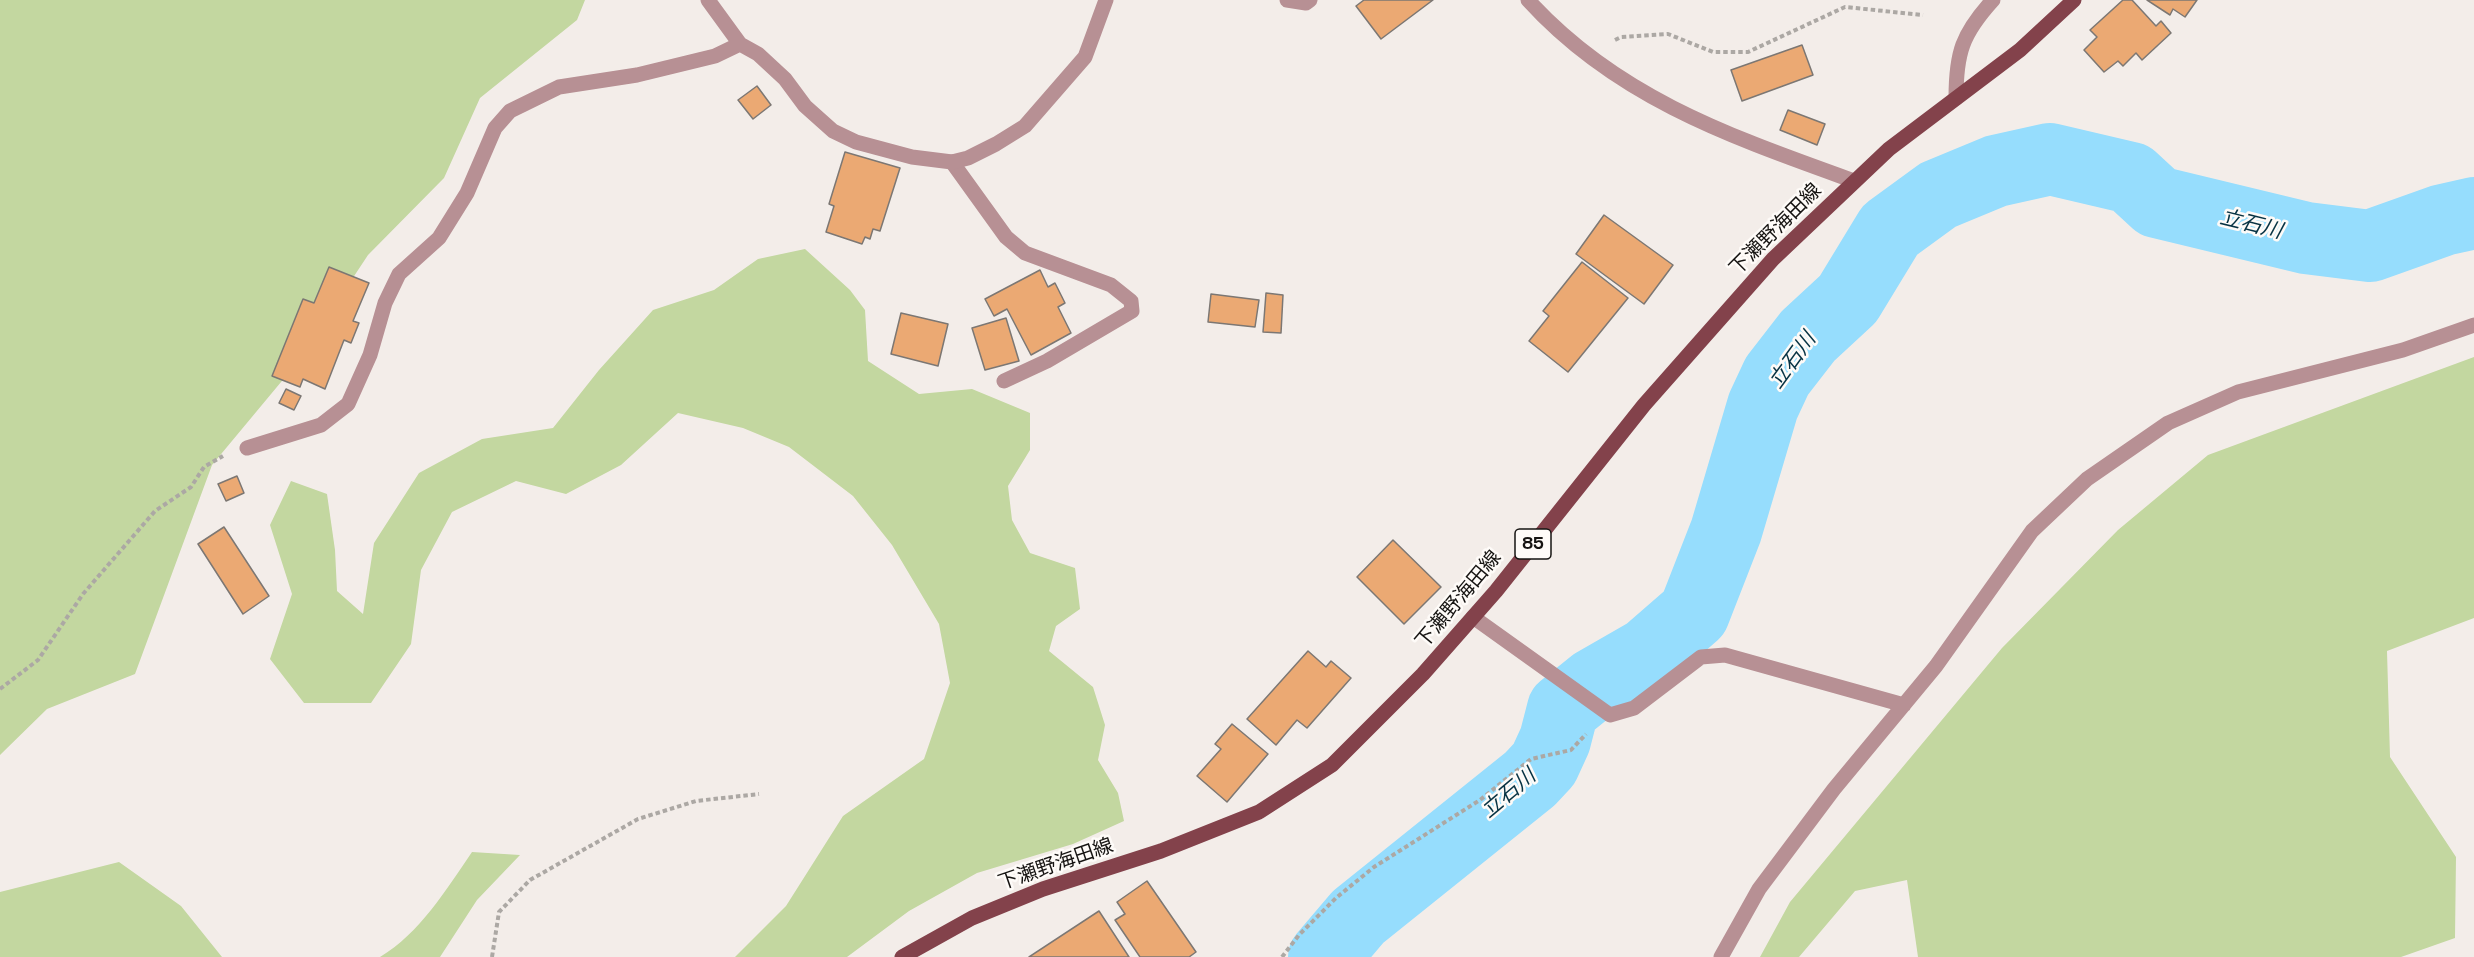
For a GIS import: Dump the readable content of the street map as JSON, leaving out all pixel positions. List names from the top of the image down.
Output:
{
  "streets": {
    "main road": ["下瀬野海田線", "85"]
  },
  "water": ["立石川"]
}
